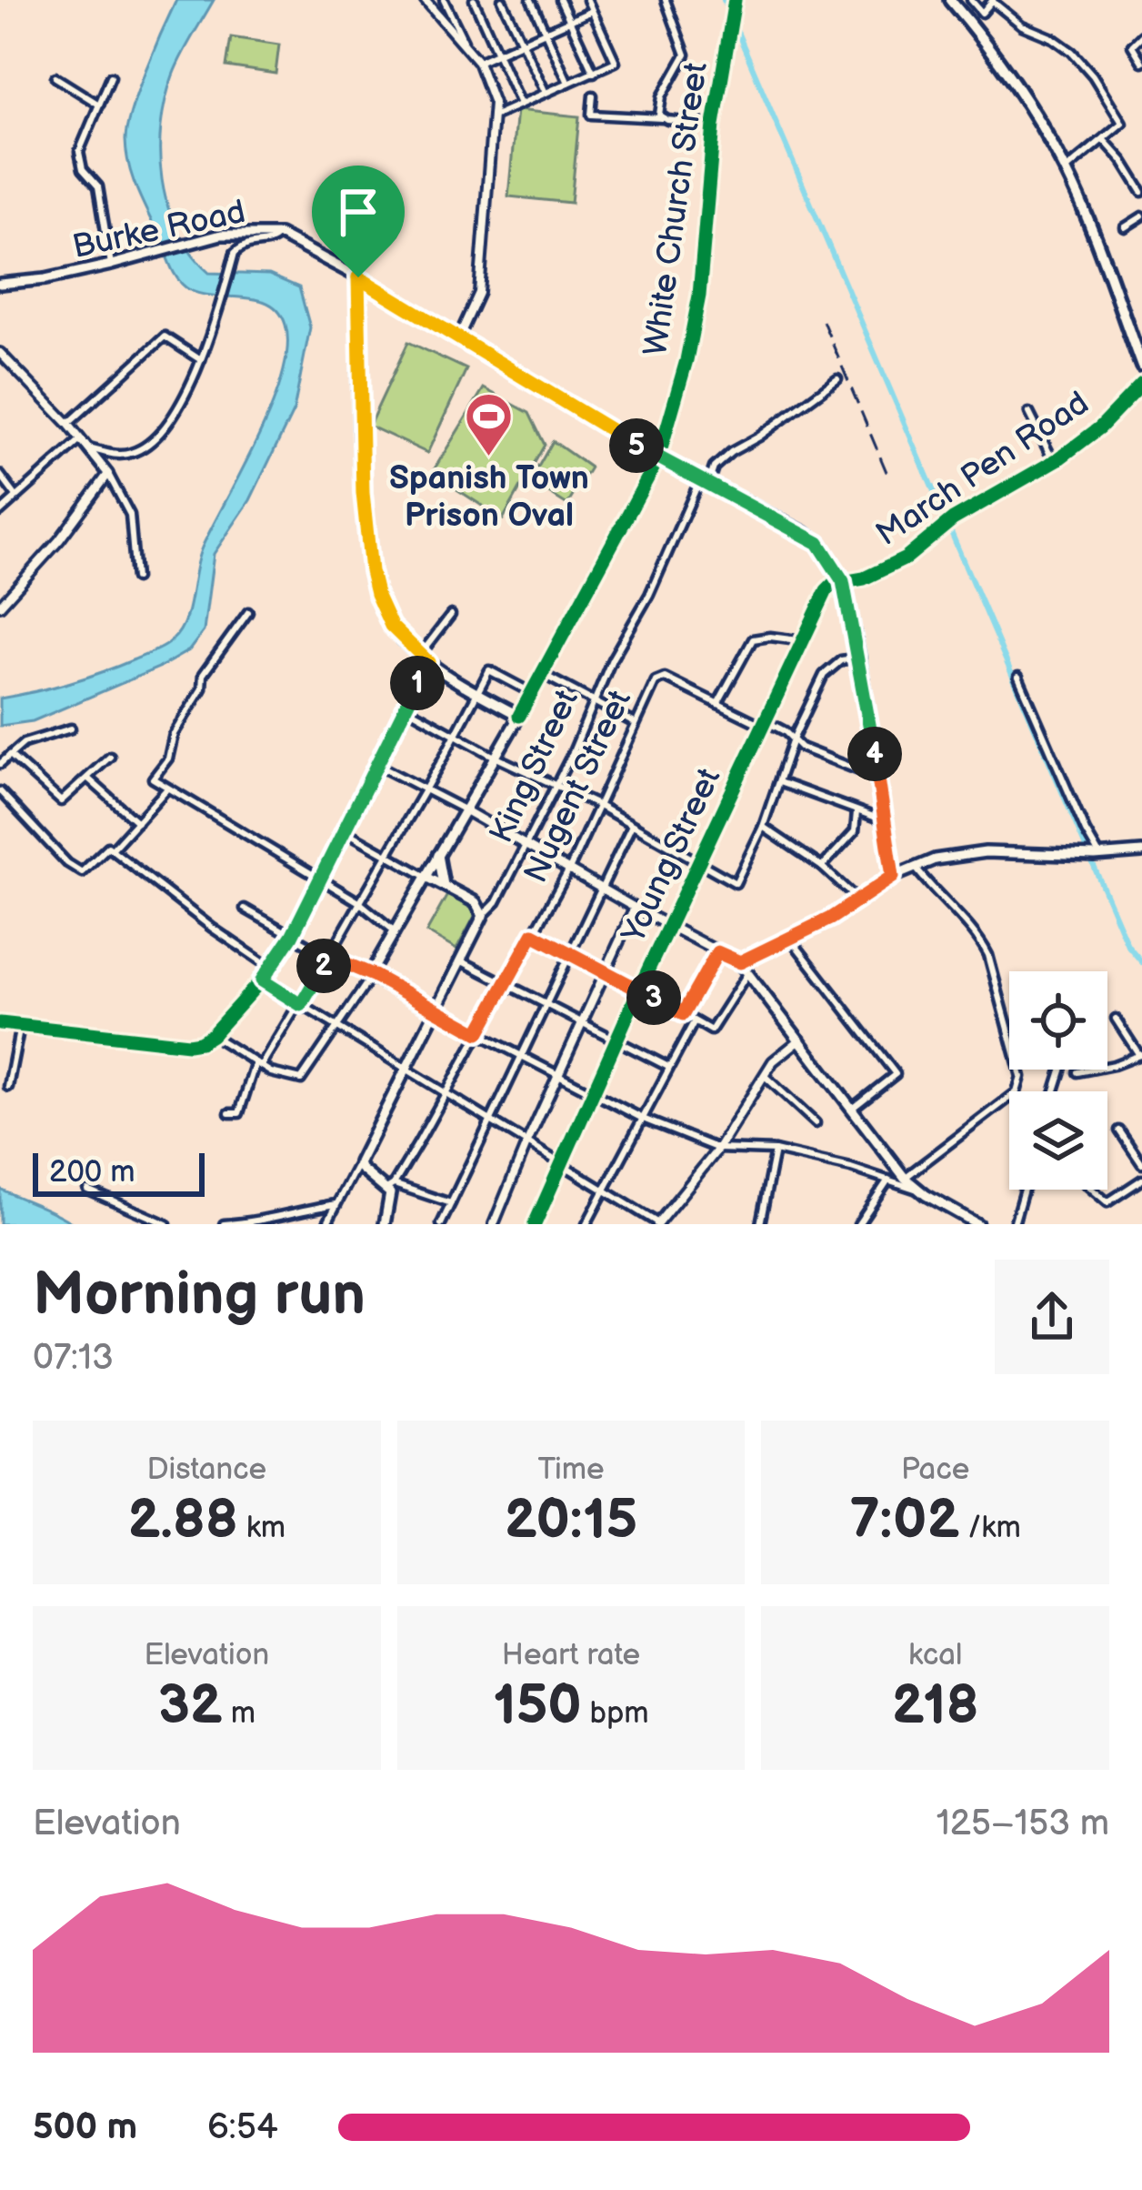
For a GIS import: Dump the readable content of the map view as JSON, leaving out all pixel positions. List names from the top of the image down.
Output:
{
  "streets": {
    "main road": ["White Church Street", "Burke Road", "King Street"],
    "street": ["March Pen Road", "Nugent Street", "Young Street"]
  },
  "crossings": [
    ["White Church Street", "Burke Road"],
    ["Burke Road", "March Pen Road"],
    ["Burke Road", "King Street"],
    ["Burke Road", "Nugent Street"],
    ["Burke Road", "Young Street"],
    ["March Pen Road", "Young Street"],
    ["Nugent Street", "Young Street"]
  ],
  "places": {
    "sports": ["Spanish Town Prison Oval"]
  },
  "scale_bar": "200 m",
  "page": {
    "pins": [
      "5",
      "1",
      "4",
      "2",
      "3"
    ],
    "scale": "200 m",
    "heading": ["Morning run", "07:13"],
    "stats": [
      ["Distance", "2.88 km"],
      ["Time", "20:15"],
      ["Pace", "7:02 /km"],
      ["Elevation", "32 m"],
      ["Heart rate", "150 bpm"],
      ["kcal", "218"]
    ],
    "chart": ["Elevation", "125–153 m"],
    "list": [
      {
        "name": "500 m",
        "note": "6:54"
      }
    ]
  }
}
